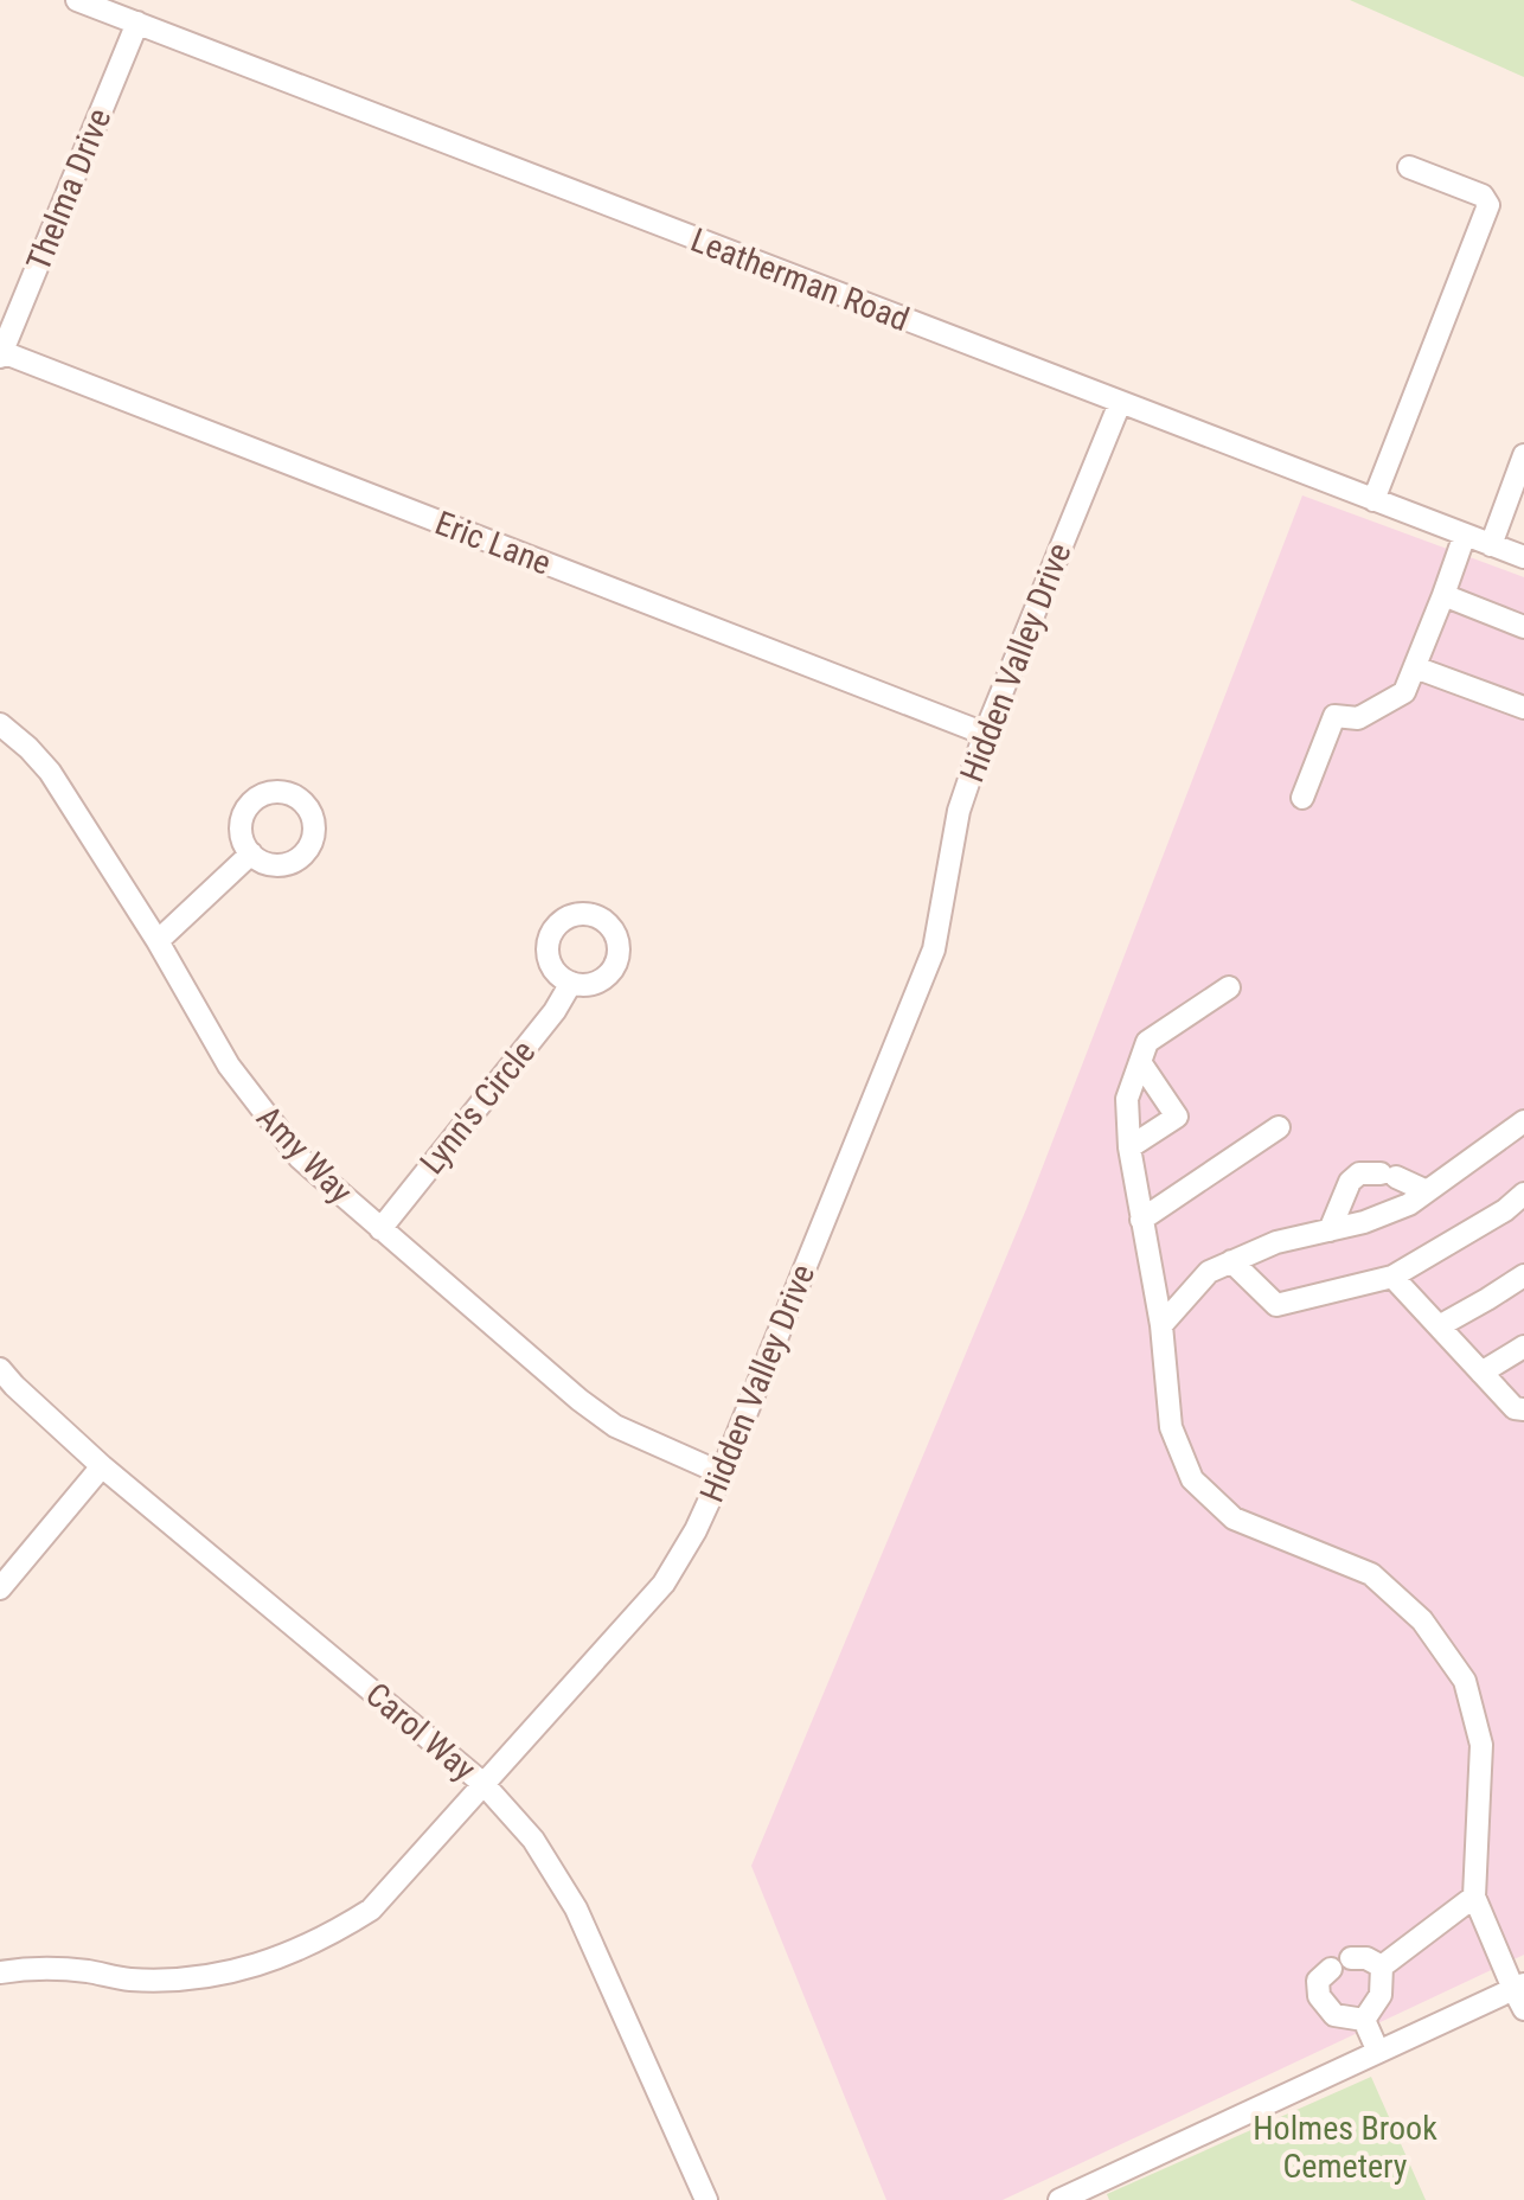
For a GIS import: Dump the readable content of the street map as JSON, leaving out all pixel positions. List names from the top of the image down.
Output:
{
  "streets": {
    "street": [
      "Thelma Drive",
      "Leatherman Road",
      "Eric Lane",
      "Hidden Valley Drive",
      "Lynn's Circle",
      "Amy Way",
      "Carol Way"
    ]
  },
  "crossings": [
    ["Thelma Drive", "Leatherman Road"],
    ["Thelma Drive", "Eric Lane"],
    ["Leatherman Road", "Hidden Valley Drive"],
    ["Eric Lane", "Hidden Valley Drive"],
    ["Hidden Valley Drive", "Amy Way"],
    ["Hidden Valley Drive", "Carol Way"],
    ["Lynn's Circle", "Amy Way"]
  ],
  "parks": ["Holmes Brook Cemetery"]
}
